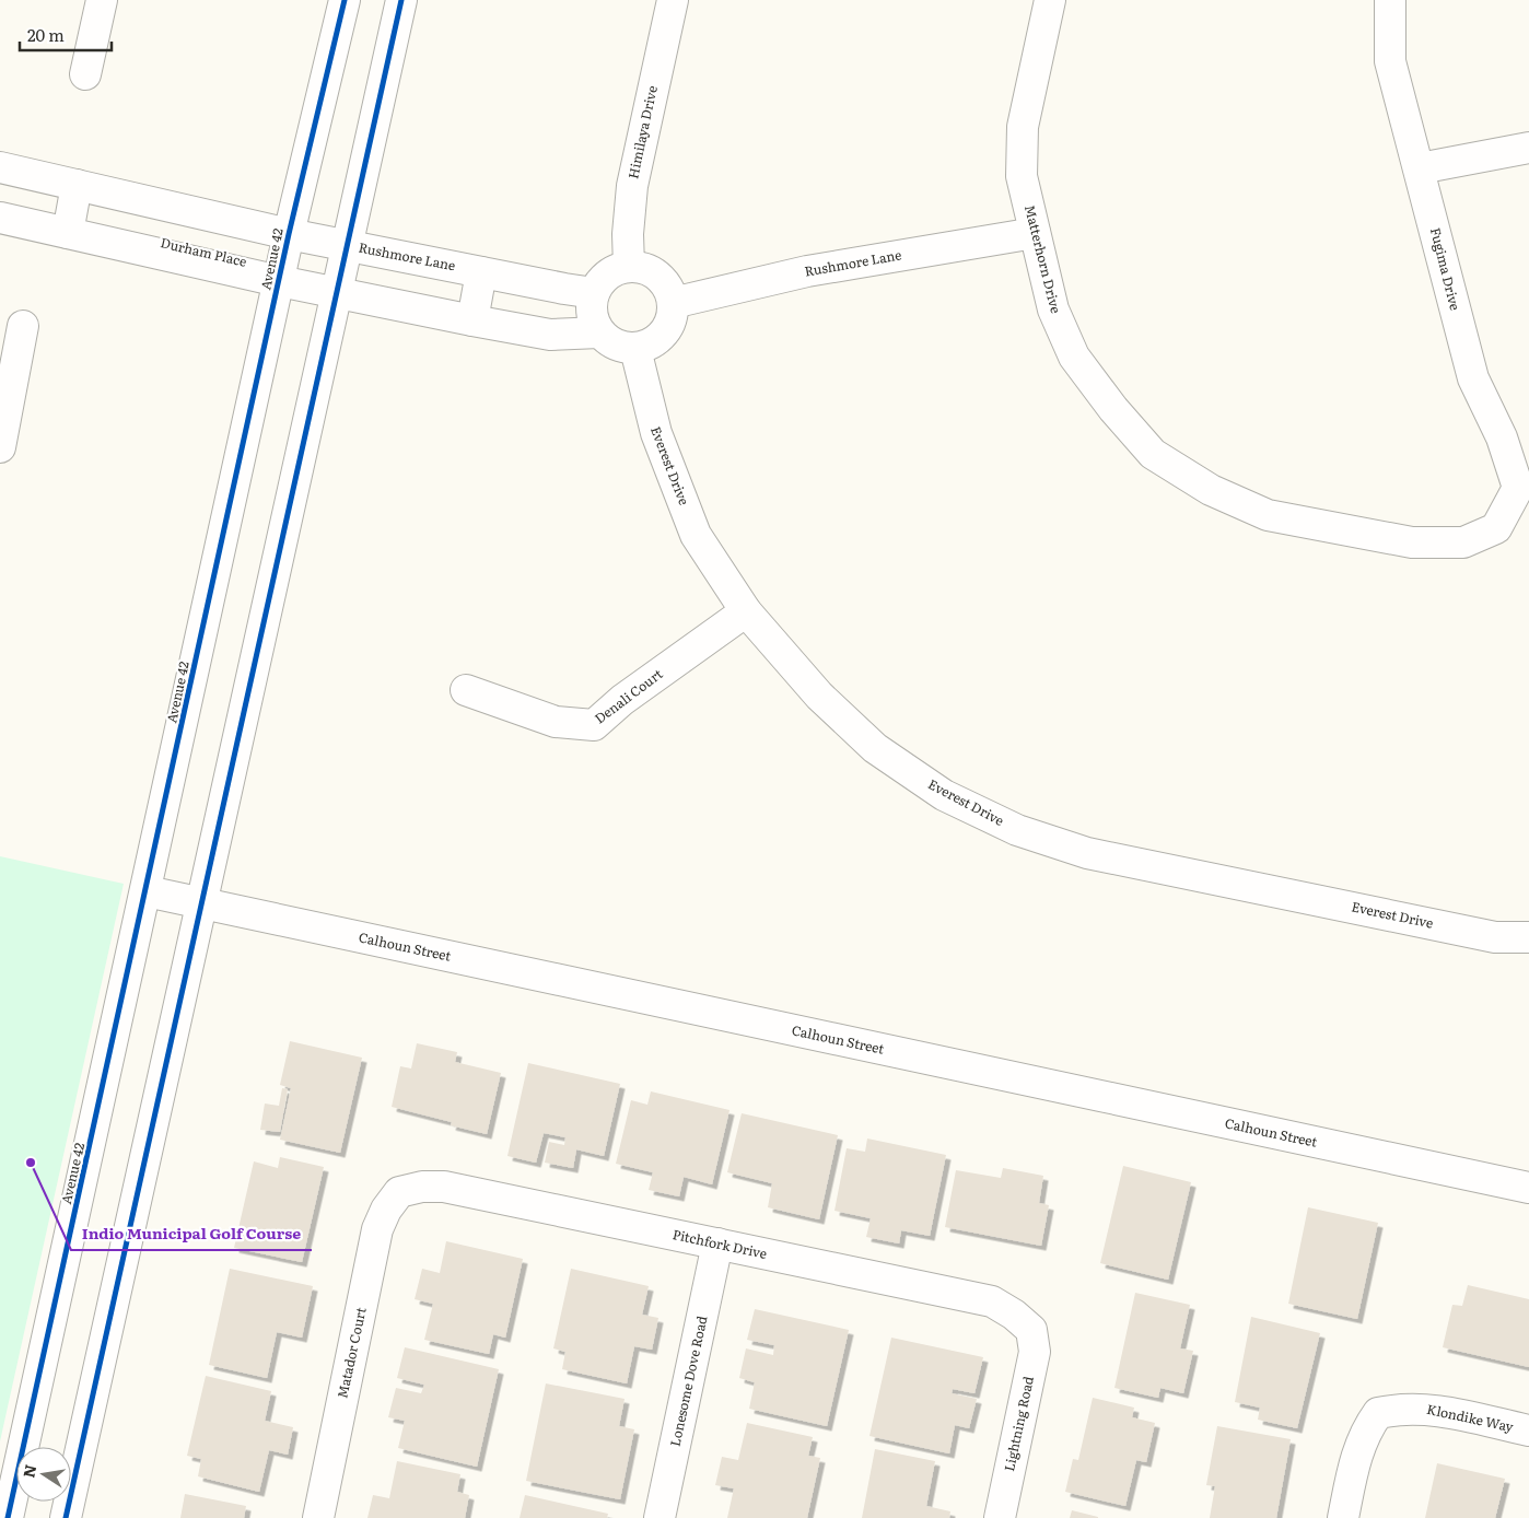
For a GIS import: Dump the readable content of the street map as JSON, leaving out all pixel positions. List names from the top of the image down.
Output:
{
  "streets": {
    "street": [
      "Himilaya Drive",
      "Durham Place",
      "Rushmore Lane",
      "Avenue 42",
      "Matterhorn Drive",
      "Fugima Drive",
      "Everest Drive",
      "Denali Court",
      "Calhoun Street",
      "Pitchfork Drive",
      "Matador Court",
      "Lonesome Dove Road",
      "Klondike Way",
      "Lightning Road"
    ]
  },
  "crossings": [
    ["Himilaya Drive", "Durham Place"],
    ["Himilaya Drive", "Rushmore Lane"],
    ["Himilaya Drive", "Everest Drive"],
    ["Durham Place", "Rushmore Lane"],
    ["Durham Place", "Avenue 42"],
    ["Durham Place", "Everest Drive"],
    ["Rushmore Lane", "Matterhorn Drive"],
    ["Rushmore Lane", "Everest Drive"],
    ["Avenue 42", "Calhoun Street"],
    ["Matterhorn Drive", "Fugima Drive"],
    ["Everest Drive", "Denali Court"],
    ["Pitchfork Drive", "Matador Court"],
    ["Pitchfork Drive", "Lonesome Dove Road"],
    ["Pitchfork Drive", "Lightning Road"]
  ],
  "places": ["Indio Municipal Golf Course"],
  "scale_bar": "20 m",
  "north": "left"
}
